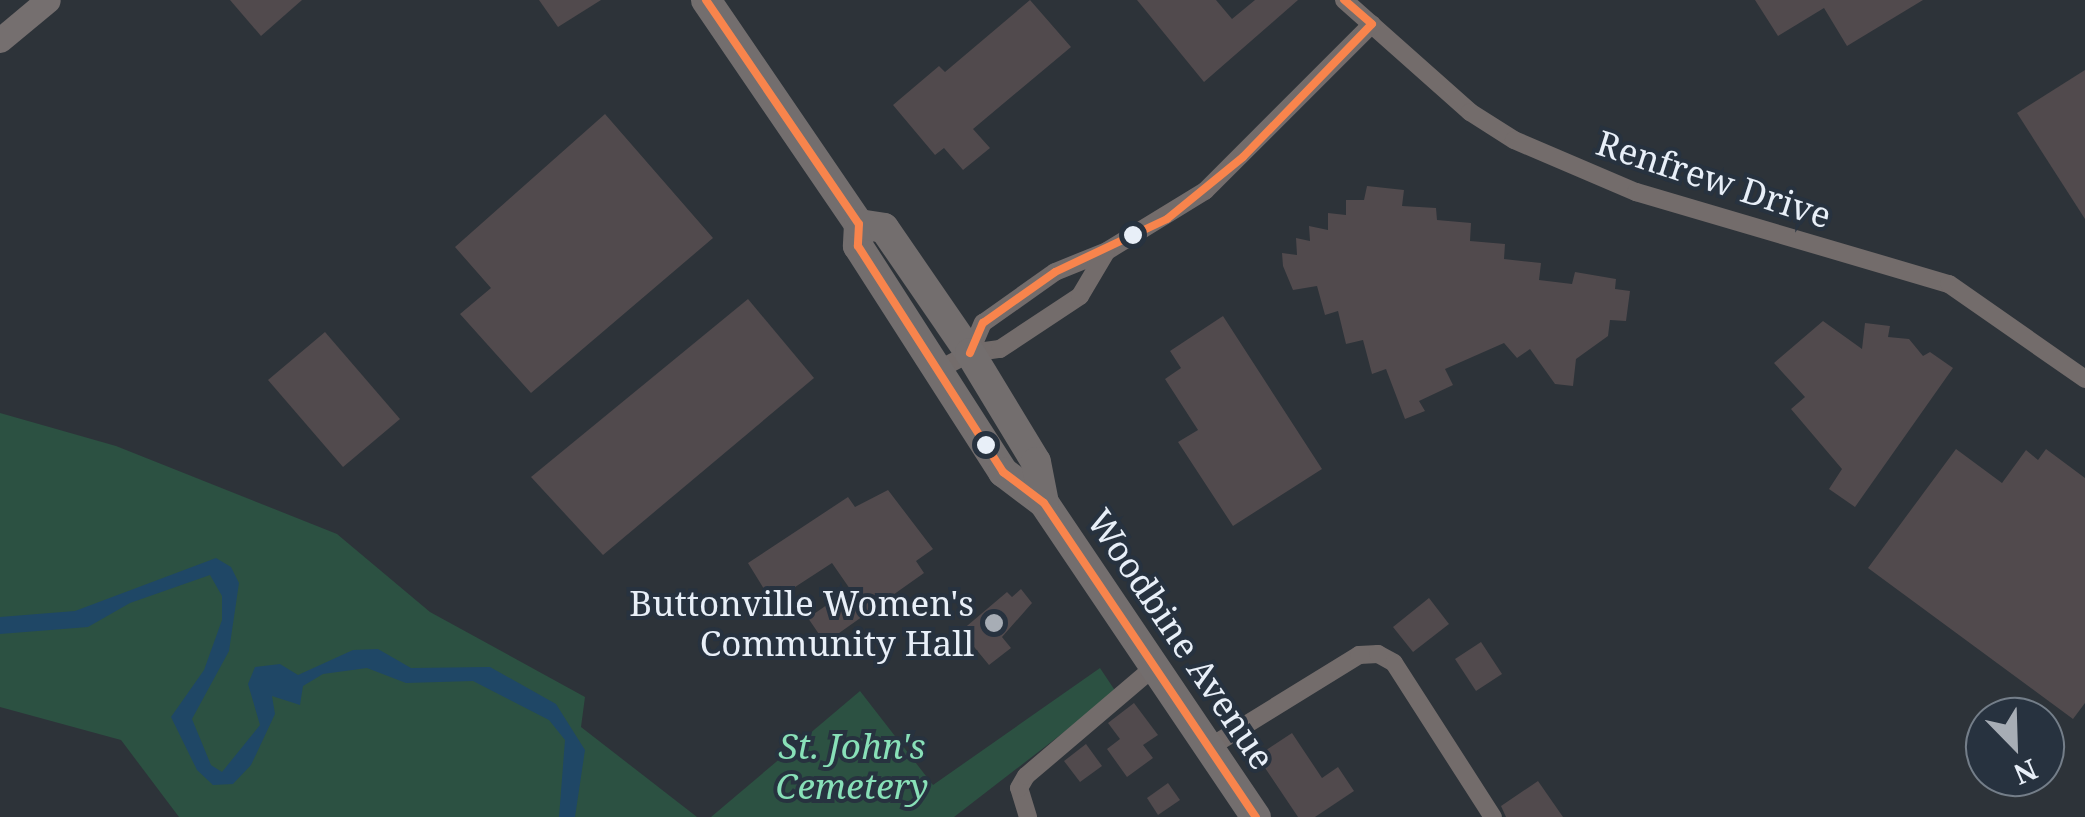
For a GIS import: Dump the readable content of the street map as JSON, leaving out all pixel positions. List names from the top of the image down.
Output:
{
  "streets": {
    "main road": ["Woodbine Avenue"],
    "street": ["Renfrew Drive"]
  },
  "parks": ["St. John's Cemetery"],
  "places": ["Buttonville Women's Community Hall"],
  "north": "bottom right"
}
